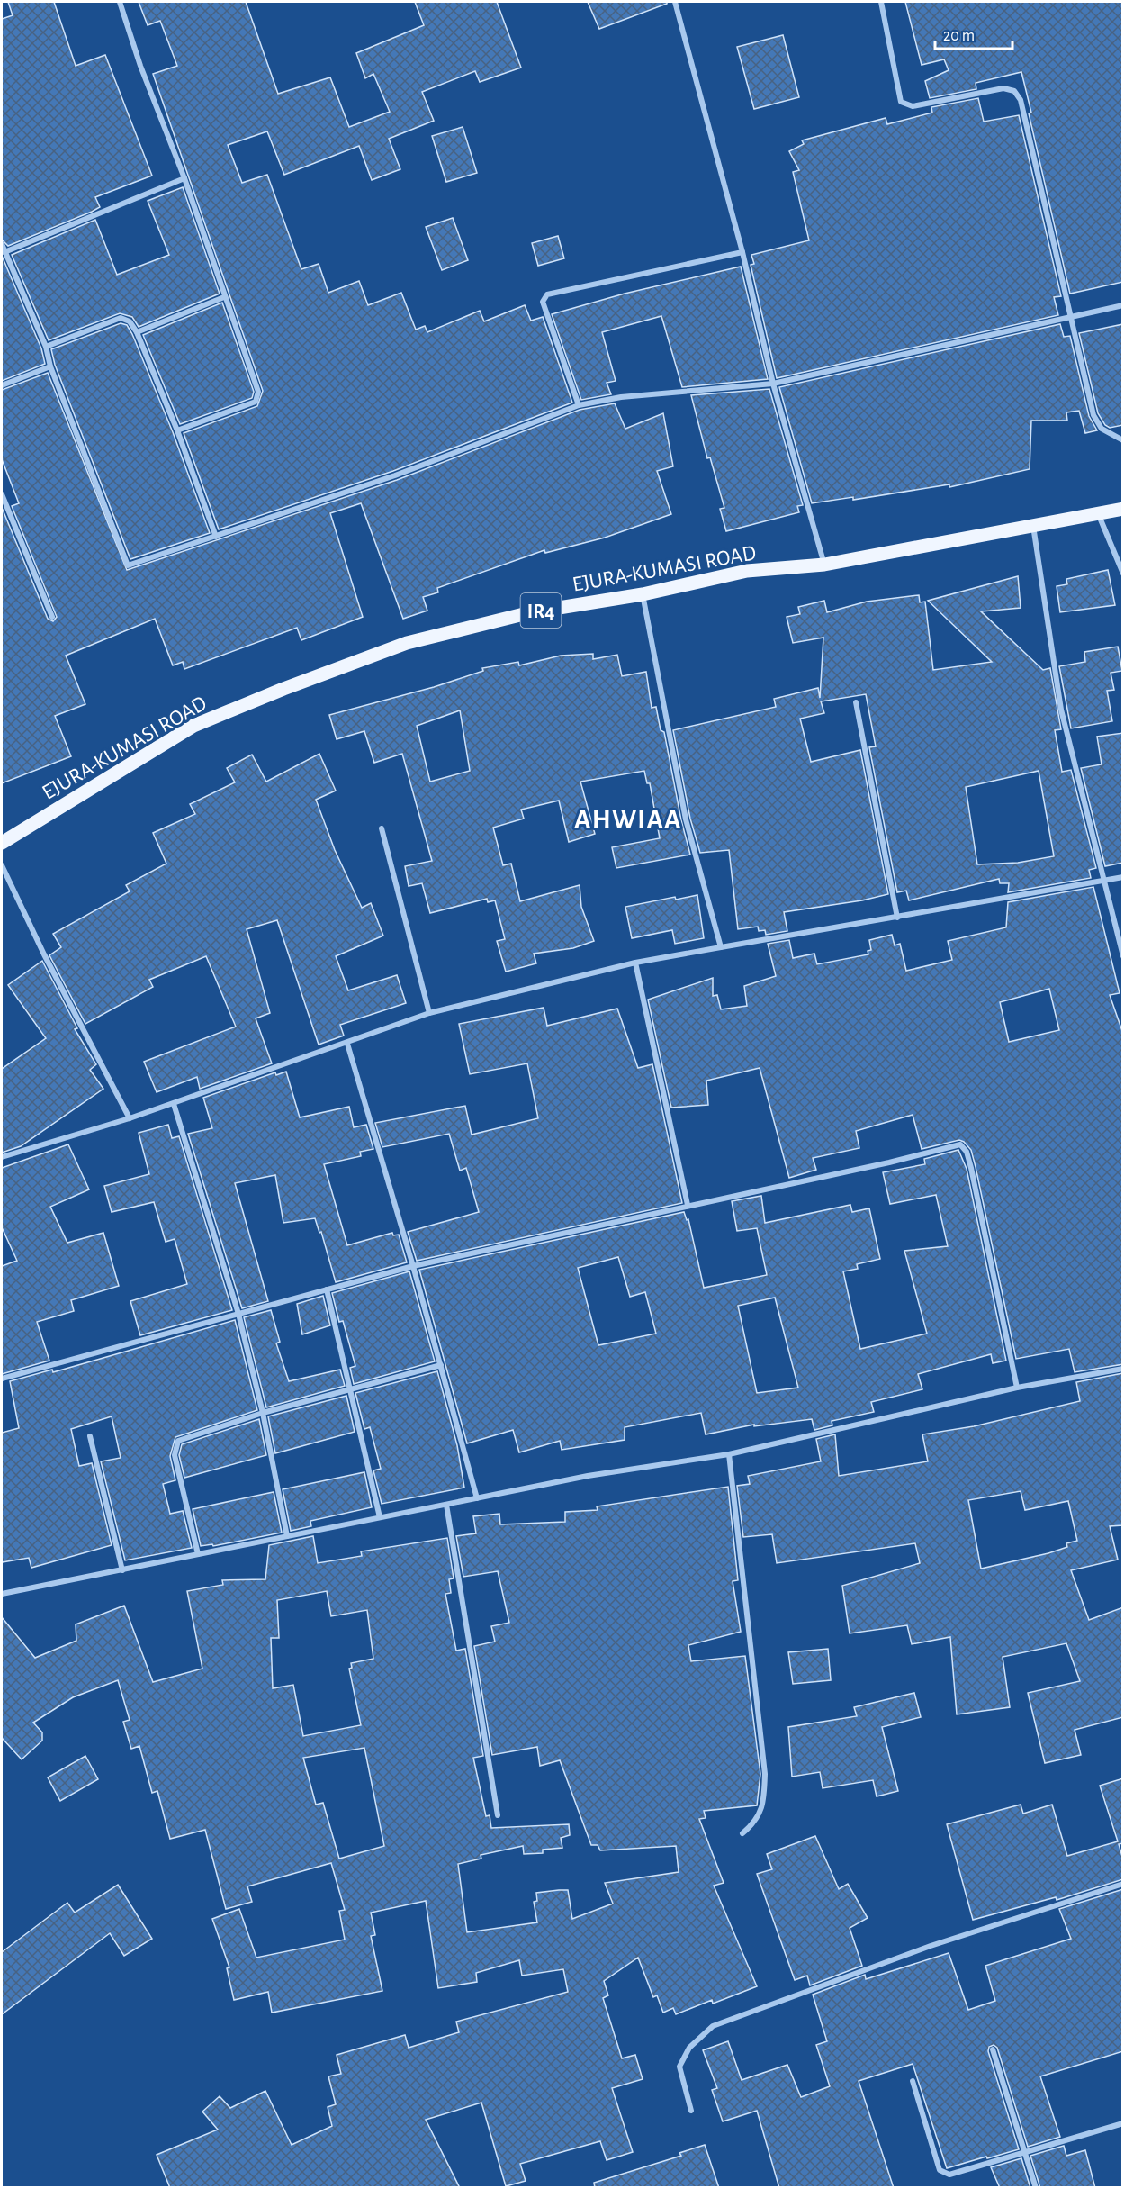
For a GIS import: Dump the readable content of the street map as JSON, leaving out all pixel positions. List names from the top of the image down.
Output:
{
  "streets": {
    "main road": ["EJURA-KUMASI ROAD", "IR4"]
  },
  "districts": ["AHWIAA"],
  "scale_bar": "20 m"
}
